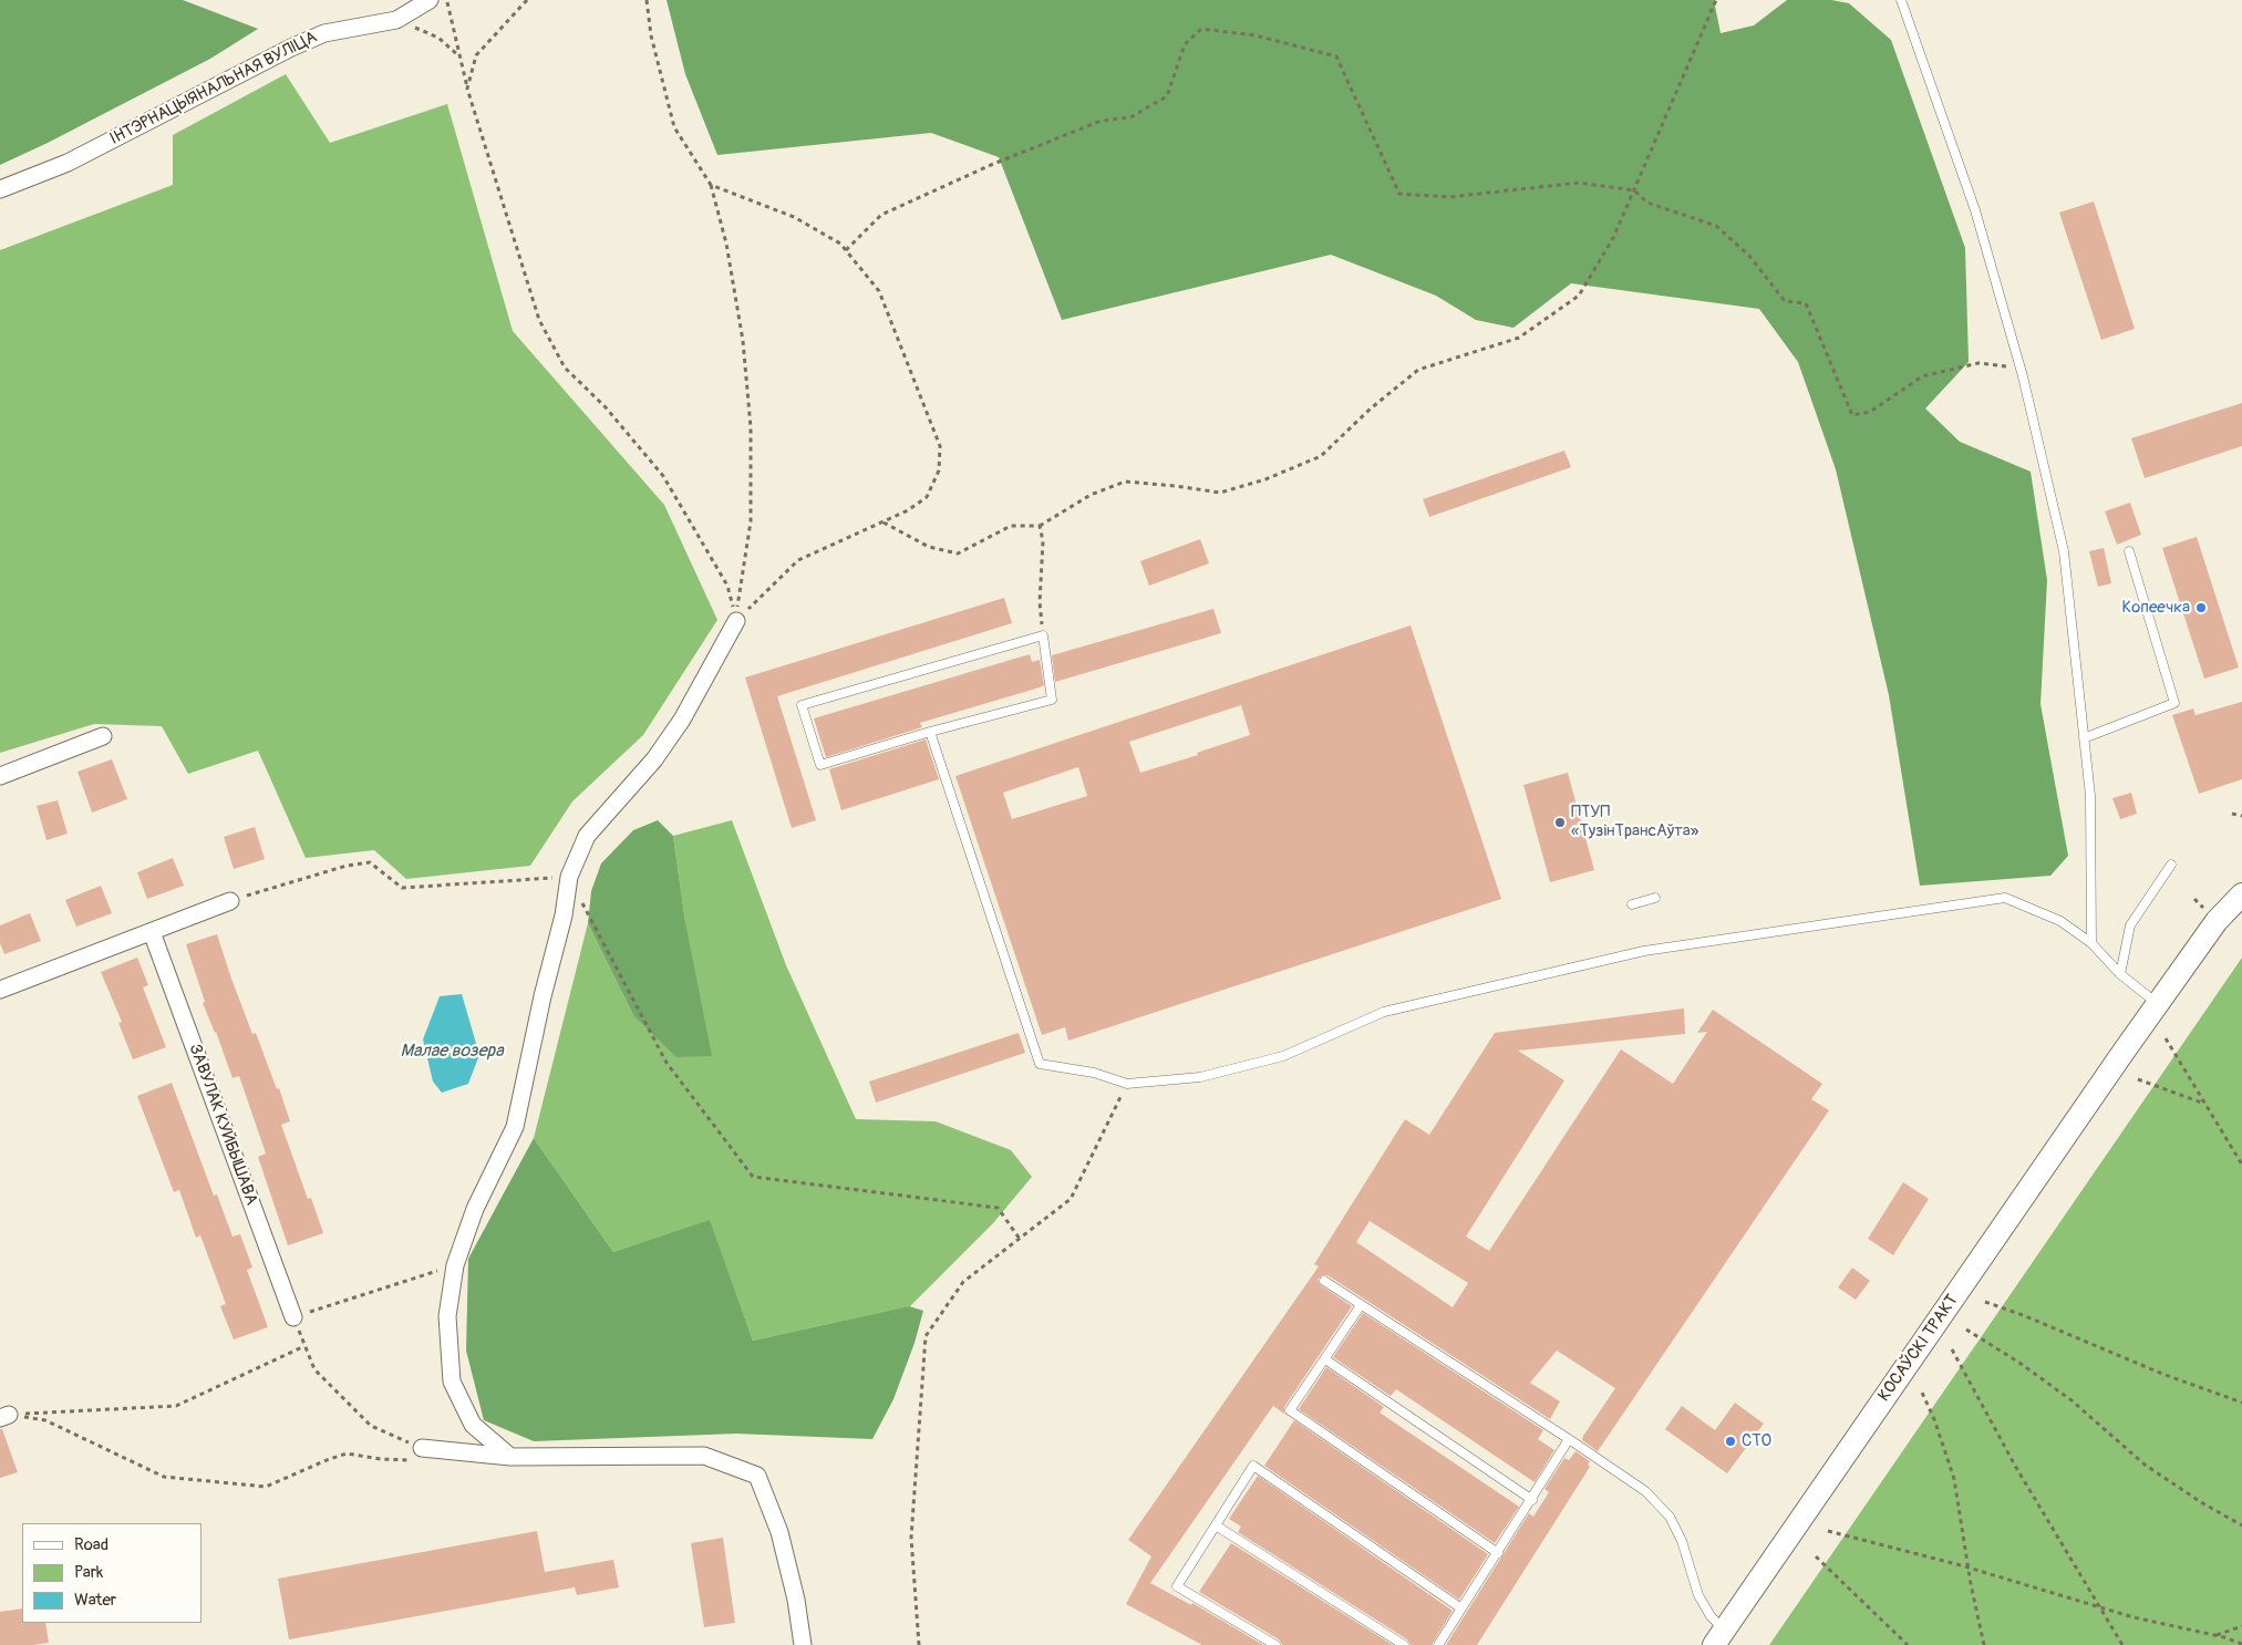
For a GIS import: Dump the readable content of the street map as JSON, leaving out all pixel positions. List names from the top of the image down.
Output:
{
  "streets": {
    "main road": ["КОСАЎСКІ ТРАКТ"],
    "street": ["ІНТЭРНАЦЫЯНАЛЬНАЯ ВУЛІЦА", "ЗАВУЛАК КУЙБЫШАВА"]
  },
  "water": ["Малае возера"],
  "places": ["Копеечка", "ПТУП «ТузінТрансАўта»", "СТО"],
  "legend": ["Road", "Park", "Water"]
}
